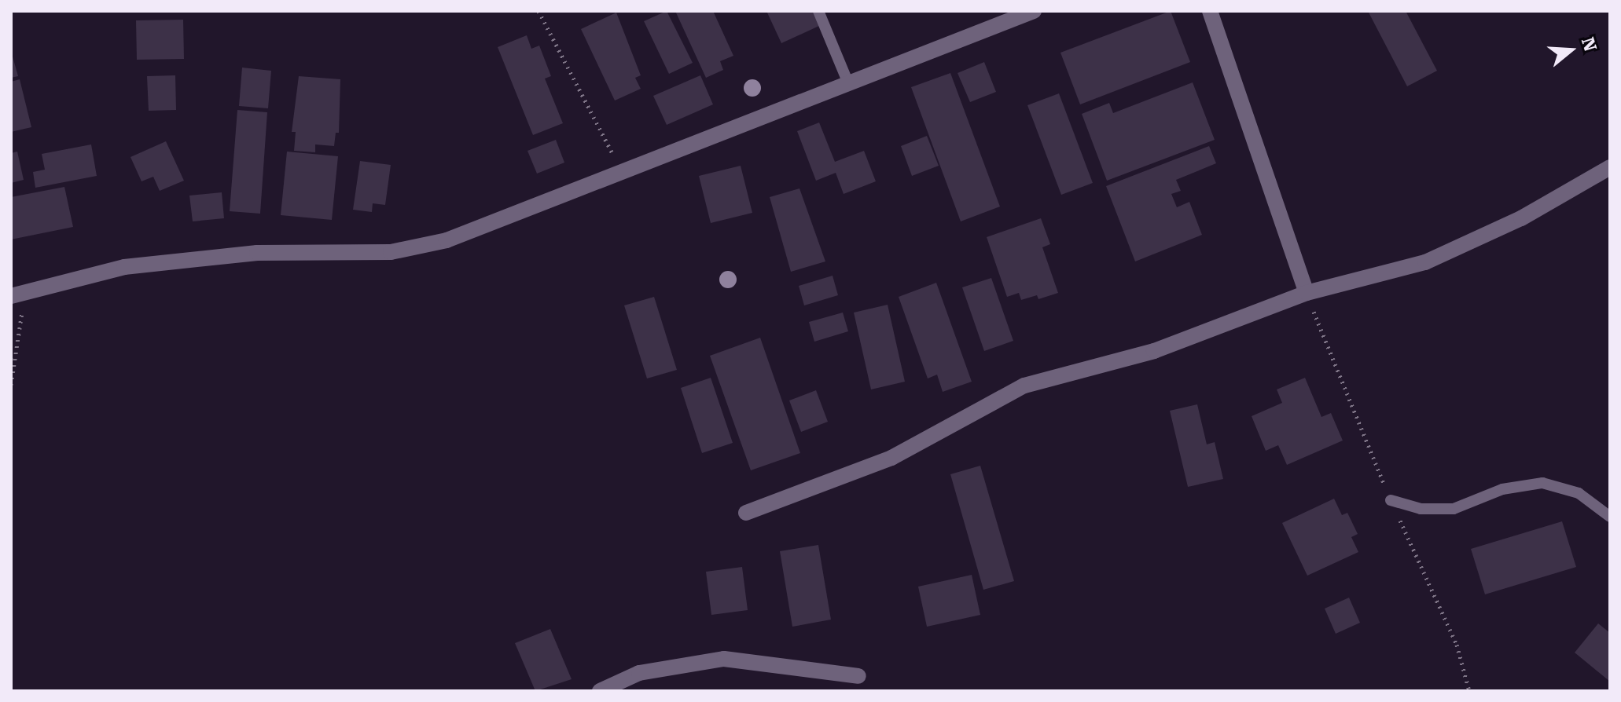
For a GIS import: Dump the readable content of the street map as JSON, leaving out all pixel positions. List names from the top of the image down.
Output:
{
  "north": "right"
}
